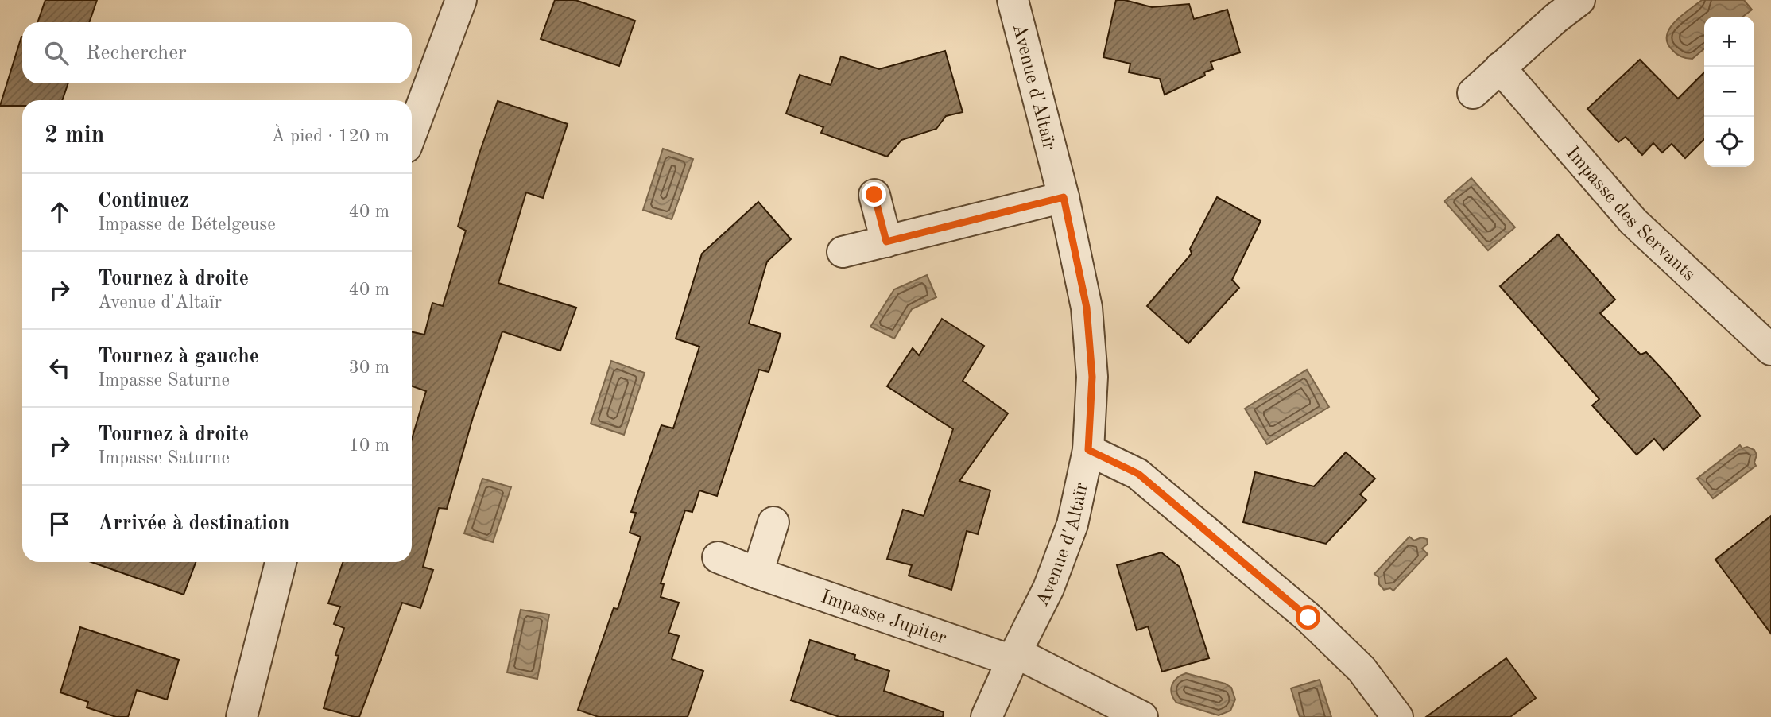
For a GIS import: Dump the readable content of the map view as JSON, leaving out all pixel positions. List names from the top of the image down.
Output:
{
  "streets": {
    "street": ["Avenue d'Altaïr", "Impasse des Servants", "Impasse Jupiter"]
  },
  "crossings": [
    ["Avenue d'Altaïr", "Impasse Jupiter"]
  ],
  "page": {
    "map_buttons": ["+", "−"],
    "search": "Rechercher",
    "heading": ["2 min", "À pied · 120 m"],
    "list": [
      ["Continuez", "Impasse de Bételgeuse", "40 m"],
      ["Tournez à droite", "Avenue d'Altaïr", "40 m"],
      ["Tournez à gauche", "Impasse Saturne", "30 m"],
      ["Tournez à droite", "Impasse Saturne", "10 m"],
      "Arrivée à destination"
    ]
  }
}
